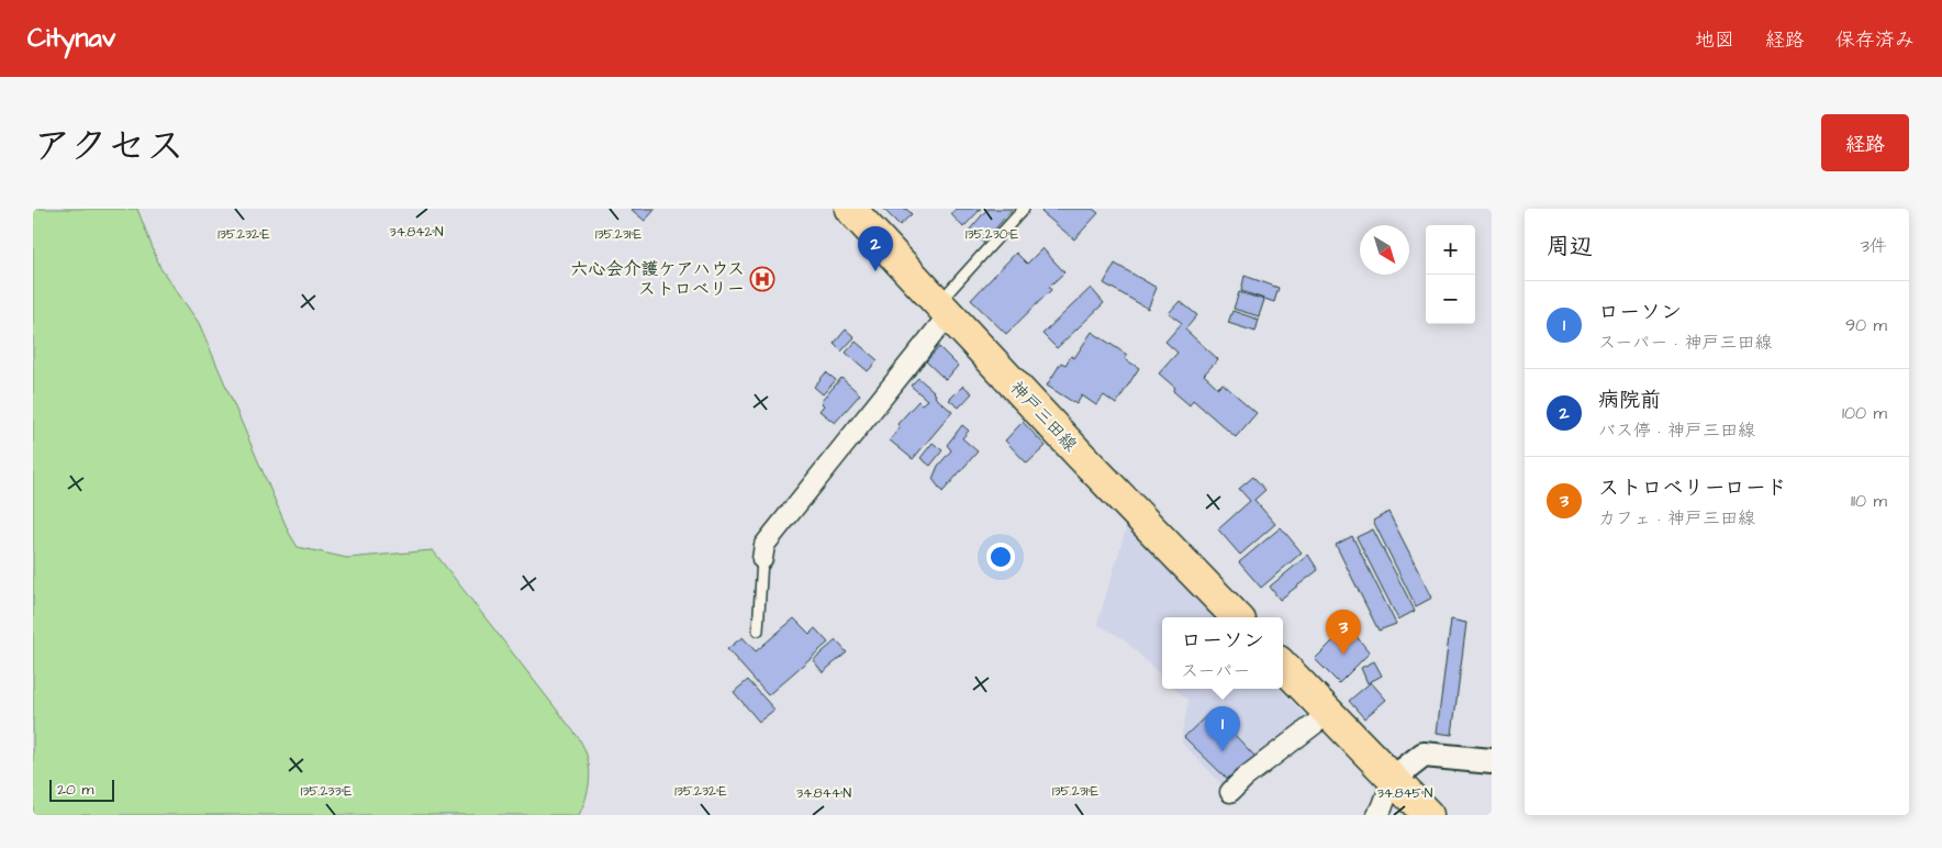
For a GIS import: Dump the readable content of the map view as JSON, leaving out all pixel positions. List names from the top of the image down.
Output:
{
  "streets": {
    "main road": ["神戸三田線"]
  },
  "places": {
    "hospital": ["六心会介護ケアハウス ストロベリー"]
  },
  "scale_bar": "20 m",
  "north": "bottom right",
  "page": {
    "header": "Citynav",
    "nav": ["地図", "経路", "保存済み"],
    "title": "アクセス",
    "buttons": "経路",
    "heading": ["周辺", "3件"],
    "map_buttons": ["+", "−"],
    "pins": ["2", "3", "1"],
    "list": [
      {
        "mark": "1",
        "name": "ローソン",
        "note": "スーパー · 神戸三田線",
        "value": "90 m"
      },
      {
        "mark": "2",
        "name": "病院前",
        "note": "バス停 · 神戸三田線",
        "value": "100 m"
      },
      {
        "mark": "3",
        "name": "ストロベリーロード",
        "note": "カフェ · 神戸三田線",
        "value": "110 m"
      }
    ],
    "popup": ["ローソン", "スーパー"],
    "scale": "20 m"
  },
  "coordinates": [
    "34.842°N",
    "135.232°E",
    "135.231°E",
    "135.230°E",
    "135.233°E",
    "34.844°N",
    "34.845°N"
  ]
}
